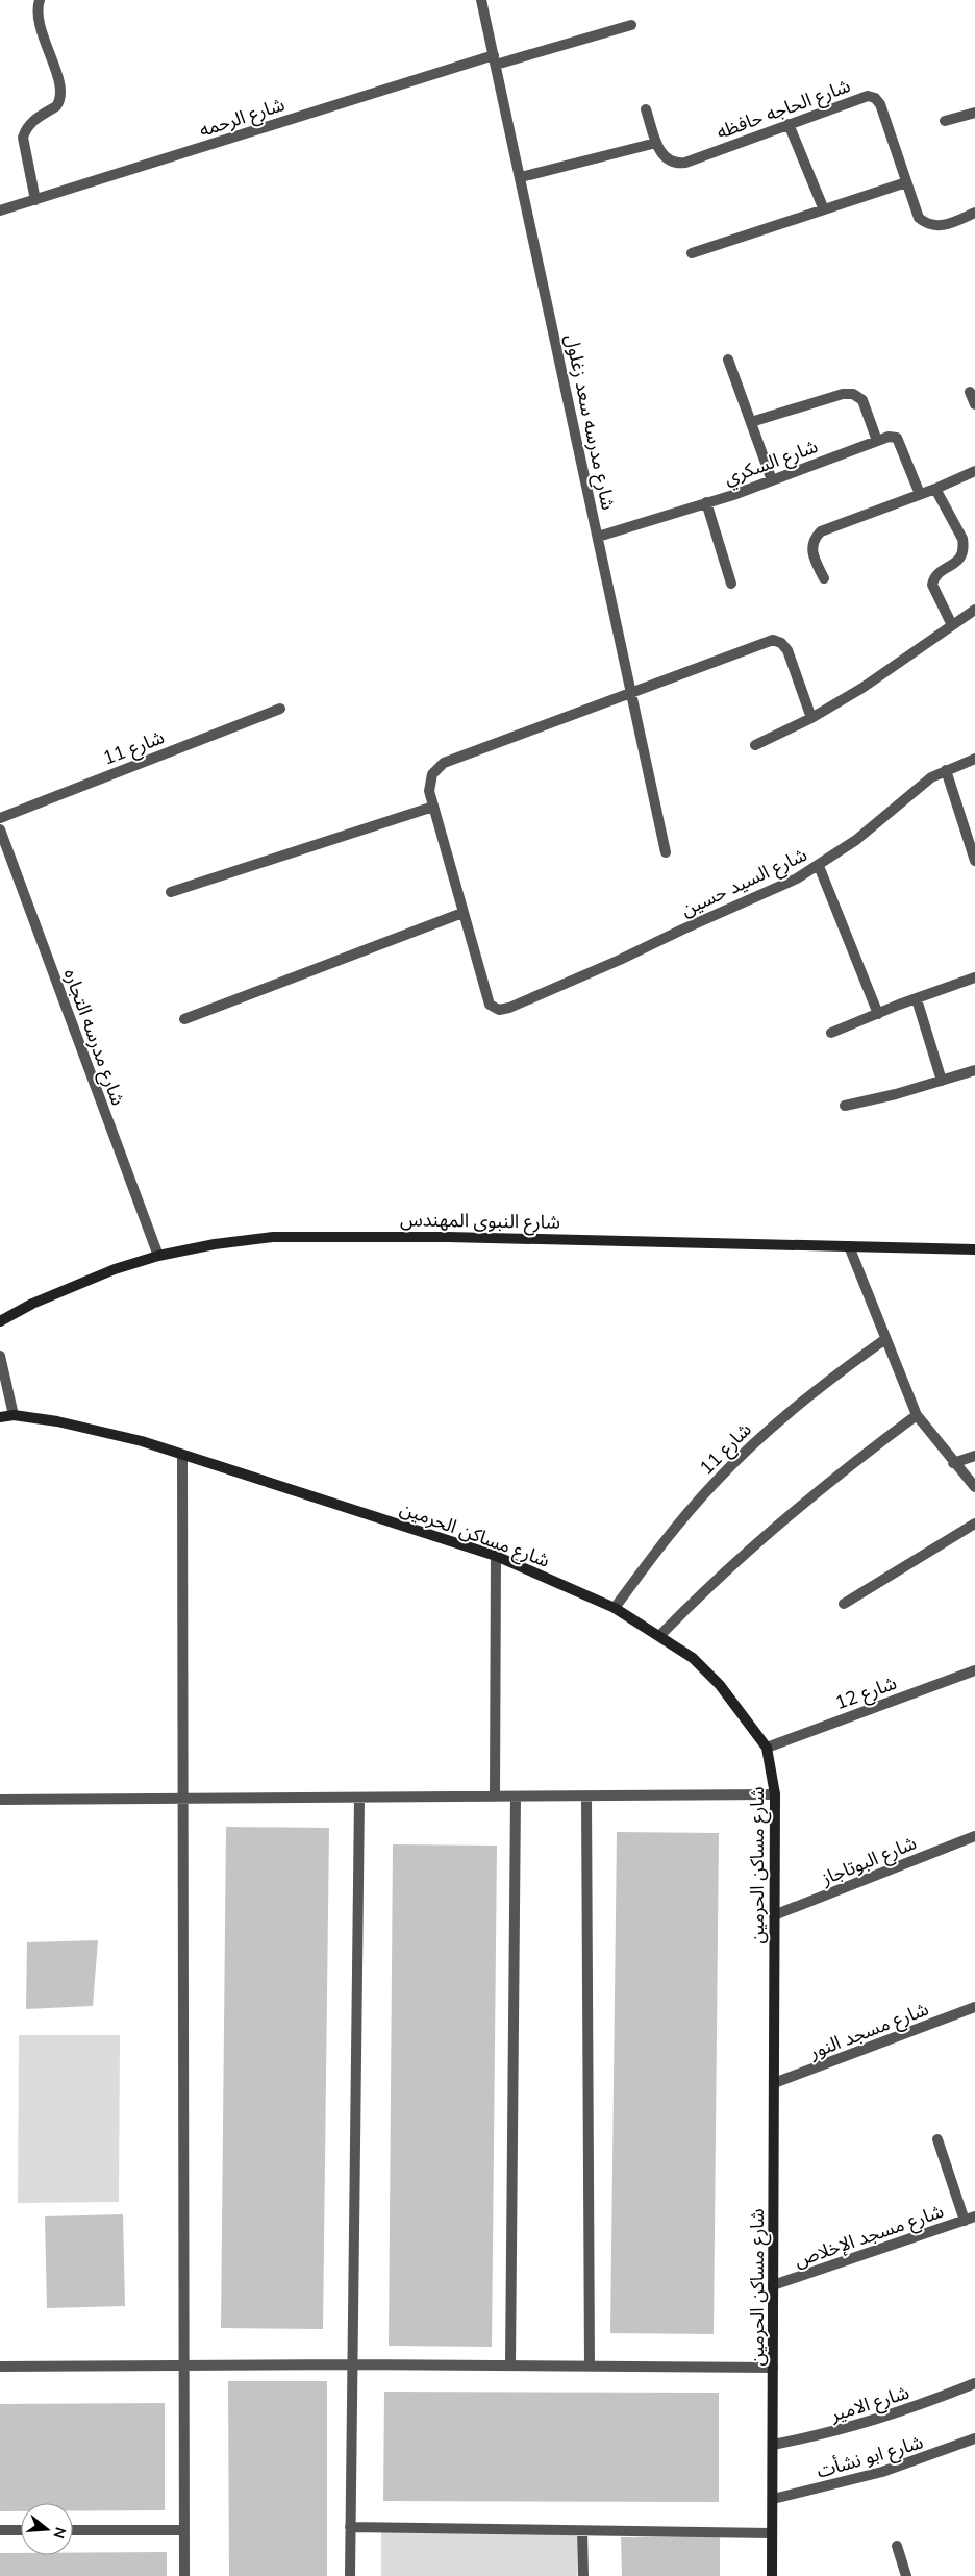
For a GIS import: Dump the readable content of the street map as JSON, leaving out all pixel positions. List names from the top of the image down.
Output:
{
  "streets": {
    "street": [
      "شارع الحاجه حافظه",
      "شارع الرحمه",
      "شارع مدرسه سعد زغلول",
      "شارع السكري",
      "شارع 11",
      "شارع السيد حسين",
      "شارع مدرسه التجاره",
      "شارع النبوى المهندس",
      "شارع مساكن الحرمين",
      "شارع 12",
      "شارع البوتاجاز",
      "شارع مسجد النور",
      "شارع مسجد الإخلاص",
      "شارع الامير",
      "شارع ابو نشأت"
    ]
  },
  "crossings": [
    ["شارع الرحمه", "شارع مدرسه سعد زغلول"],
    ["شارع مدرسه سعد زغلول", "شارع السكري"],
    ["شارع 11", "شارع مساكن الحرمين"],
    ["شارع مدرسه التجاره", "شارع النبوى المهندس"],
    ["شارع مساكن الحرمين", "شارع 12"],
    ["شارع مساكن الحرمين", "شارع البوتاجاز"],
    ["شارع مساكن الحرمين", "شارع مسجد النور"],
    ["شارع مساكن الحرمين", "شارع مسجد الإخلاص"],
    ["شارع مساكن الحرمين", "شارع الامير"],
    ["شارع مساكن الحرمين", "شارع ابو نشأت"]
  ],
  "north": "right"
}
